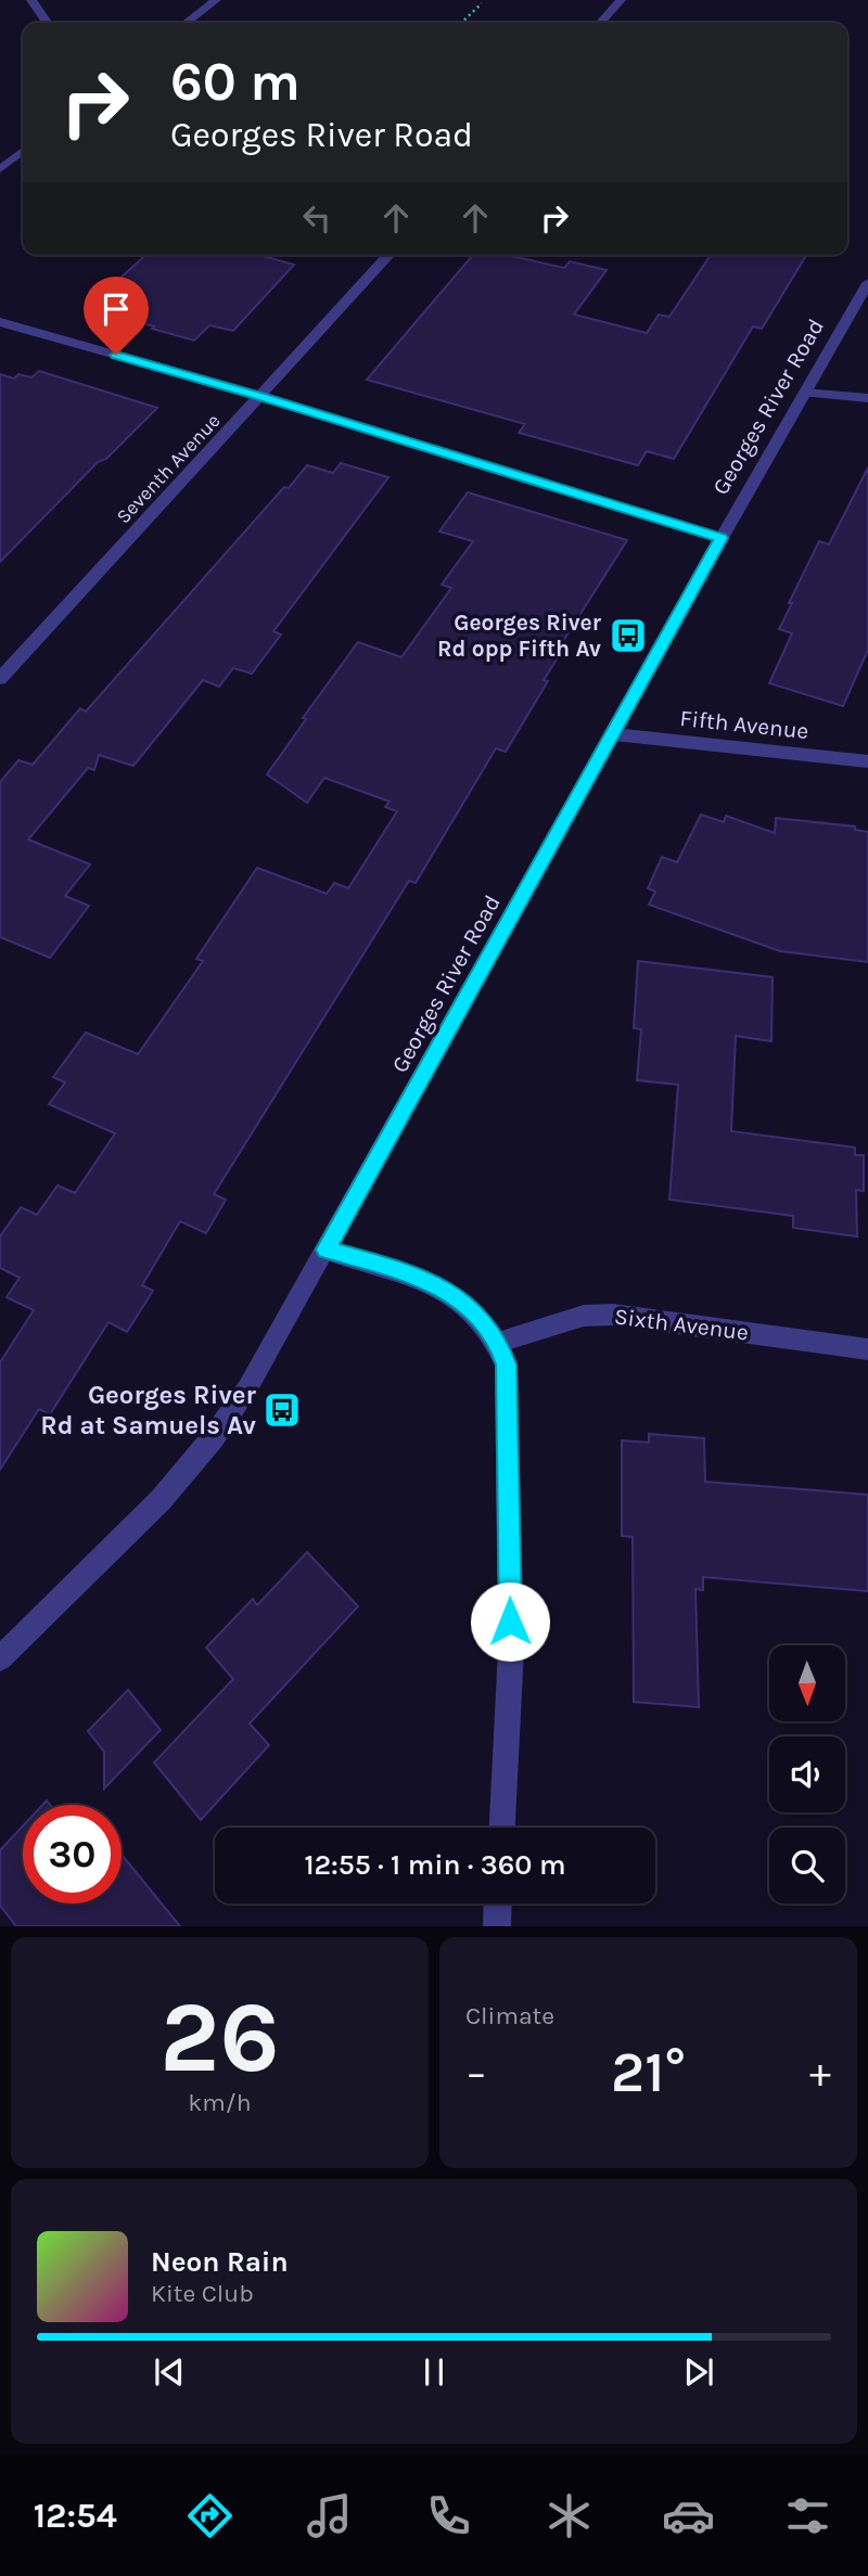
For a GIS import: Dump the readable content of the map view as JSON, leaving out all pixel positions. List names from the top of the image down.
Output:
{
  "streets": {
    "street": [
      "Georges River Road",
      "Seventh Avenue",
      "Fifth Avenue",
      "Sixth Avenue"
    ]
  },
  "crossings": [
    ["Georges River Road", "Fifth Avenue"]
  ],
  "places": {
    "bus stop": ["Georges River Rd opp Fifth Av", "Georges River Rd at Samuels Av"]
  },
  "north": "bottom",
  "page": {
    "turn": ["60 m", "Georges River Road"],
    "limit": "30",
    "trip": "12:55 · 1 min · 360 m",
    "tile": [
      ["26", "km/h"],
      "Climate"
    ],
    "heat": ["−", "21°", "+"],
    "song": ["Neon Rain", "Kite Club"],
    "tabs": "12:54"
  }
}
